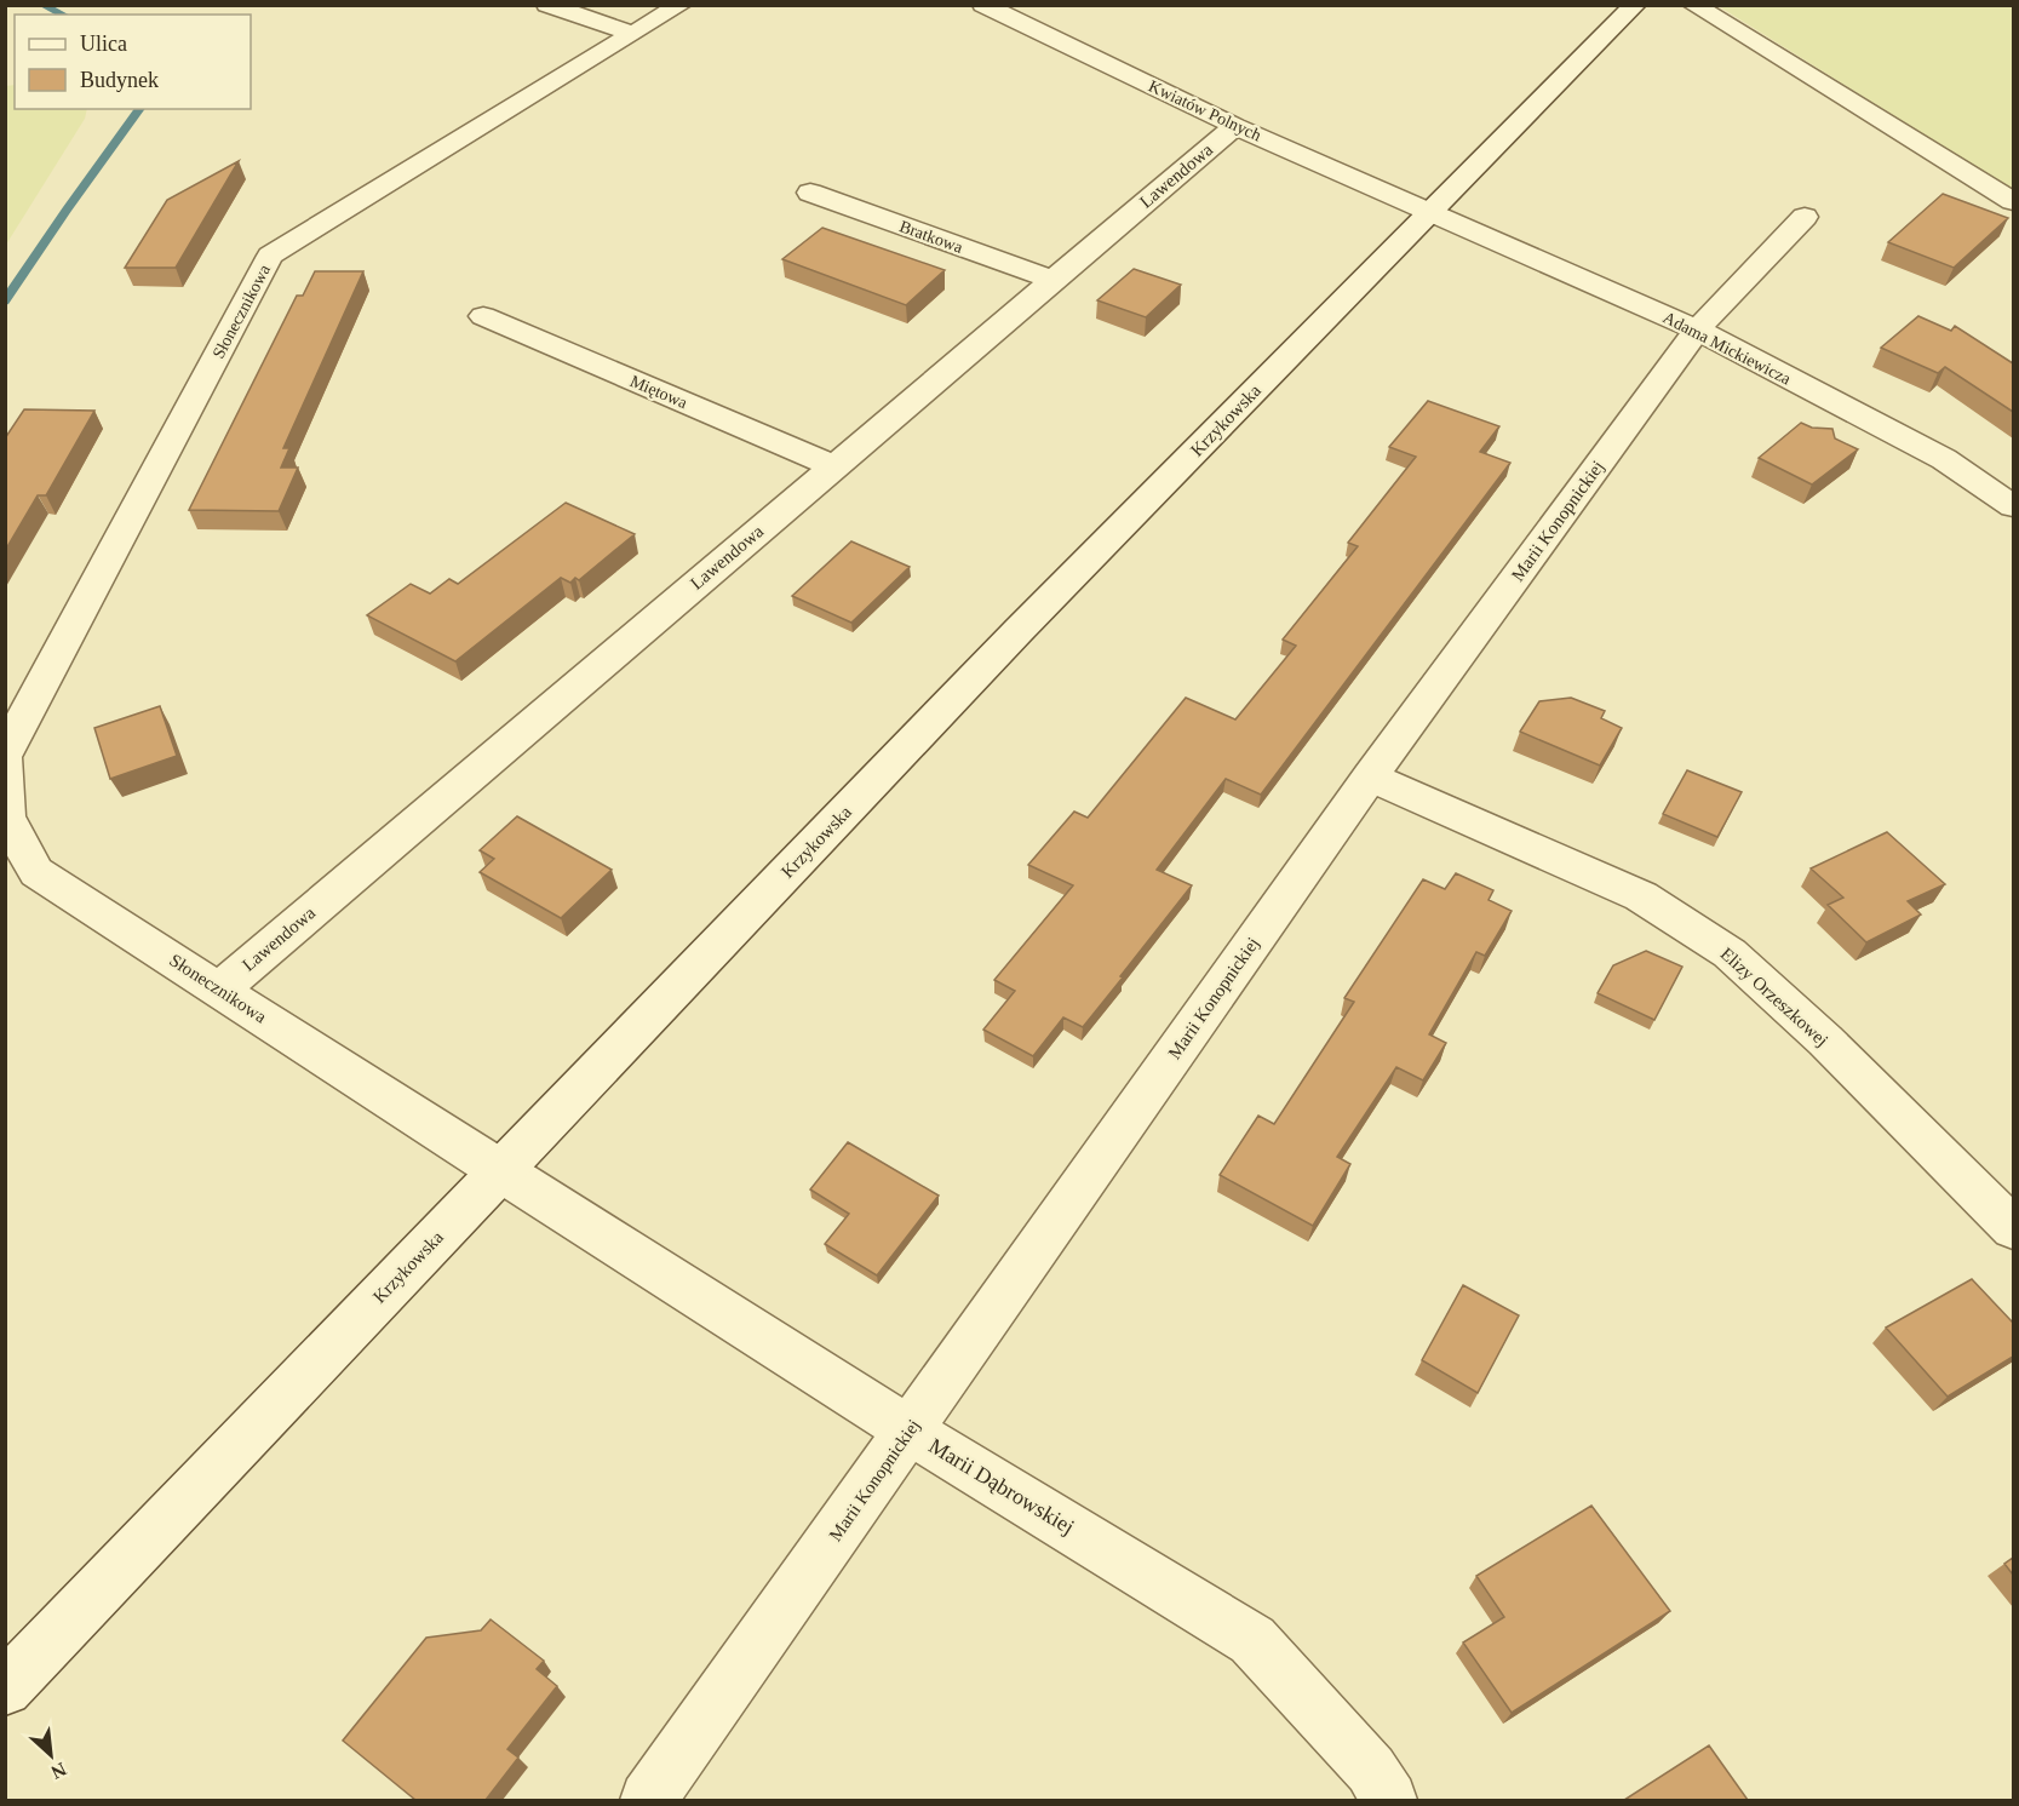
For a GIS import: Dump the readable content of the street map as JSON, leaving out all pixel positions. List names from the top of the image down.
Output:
{
  "streets": {
    "street": [
      "Kwiatów Polnych",
      "Lawendowa",
      "Bratkowa",
      "Słonecznikowa",
      "Adama Mickiewicza",
      "Miętowa",
      "Krzykowska",
      "Marii Konopnickiej",
      "Elizy Orzeszkowej",
      "Marii Dąbrowskiej"
    ]
  },
  "crossings": [
    ["Kwiatów Polnych", "Lawendowa"],
    ["Kwiatów Polnych", "Adama Mickiewicza"],
    ["Kwiatów Polnych", "Krzykowska"],
    ["Lawendowa", "Bratkowa"],
    ["Lawendowa", "Słonecznikowa"],
    ["Lawendowa", "Miętowa"],
    ["Słonecznikowa", "Krzykowska"],
    ["Słonecznikowa", "Marii Dąbrowskiej"],
    ["Adama Mickiewicza", "Krzykowska"],
    ["Adama Mickiewicza", "Marii Konopnickiej"],
    ["Krzykowska", "Marii Dąbrowskiej"],
    ["Marii Konopnickiej", "Elizy Orzeszkowej"],
    ["Marii Konopnickiej", "Marii Dąbrowskiej"]
  ],
  "legend": ["Ulica", "Budynek"],
  "north": "bottom right"
}
